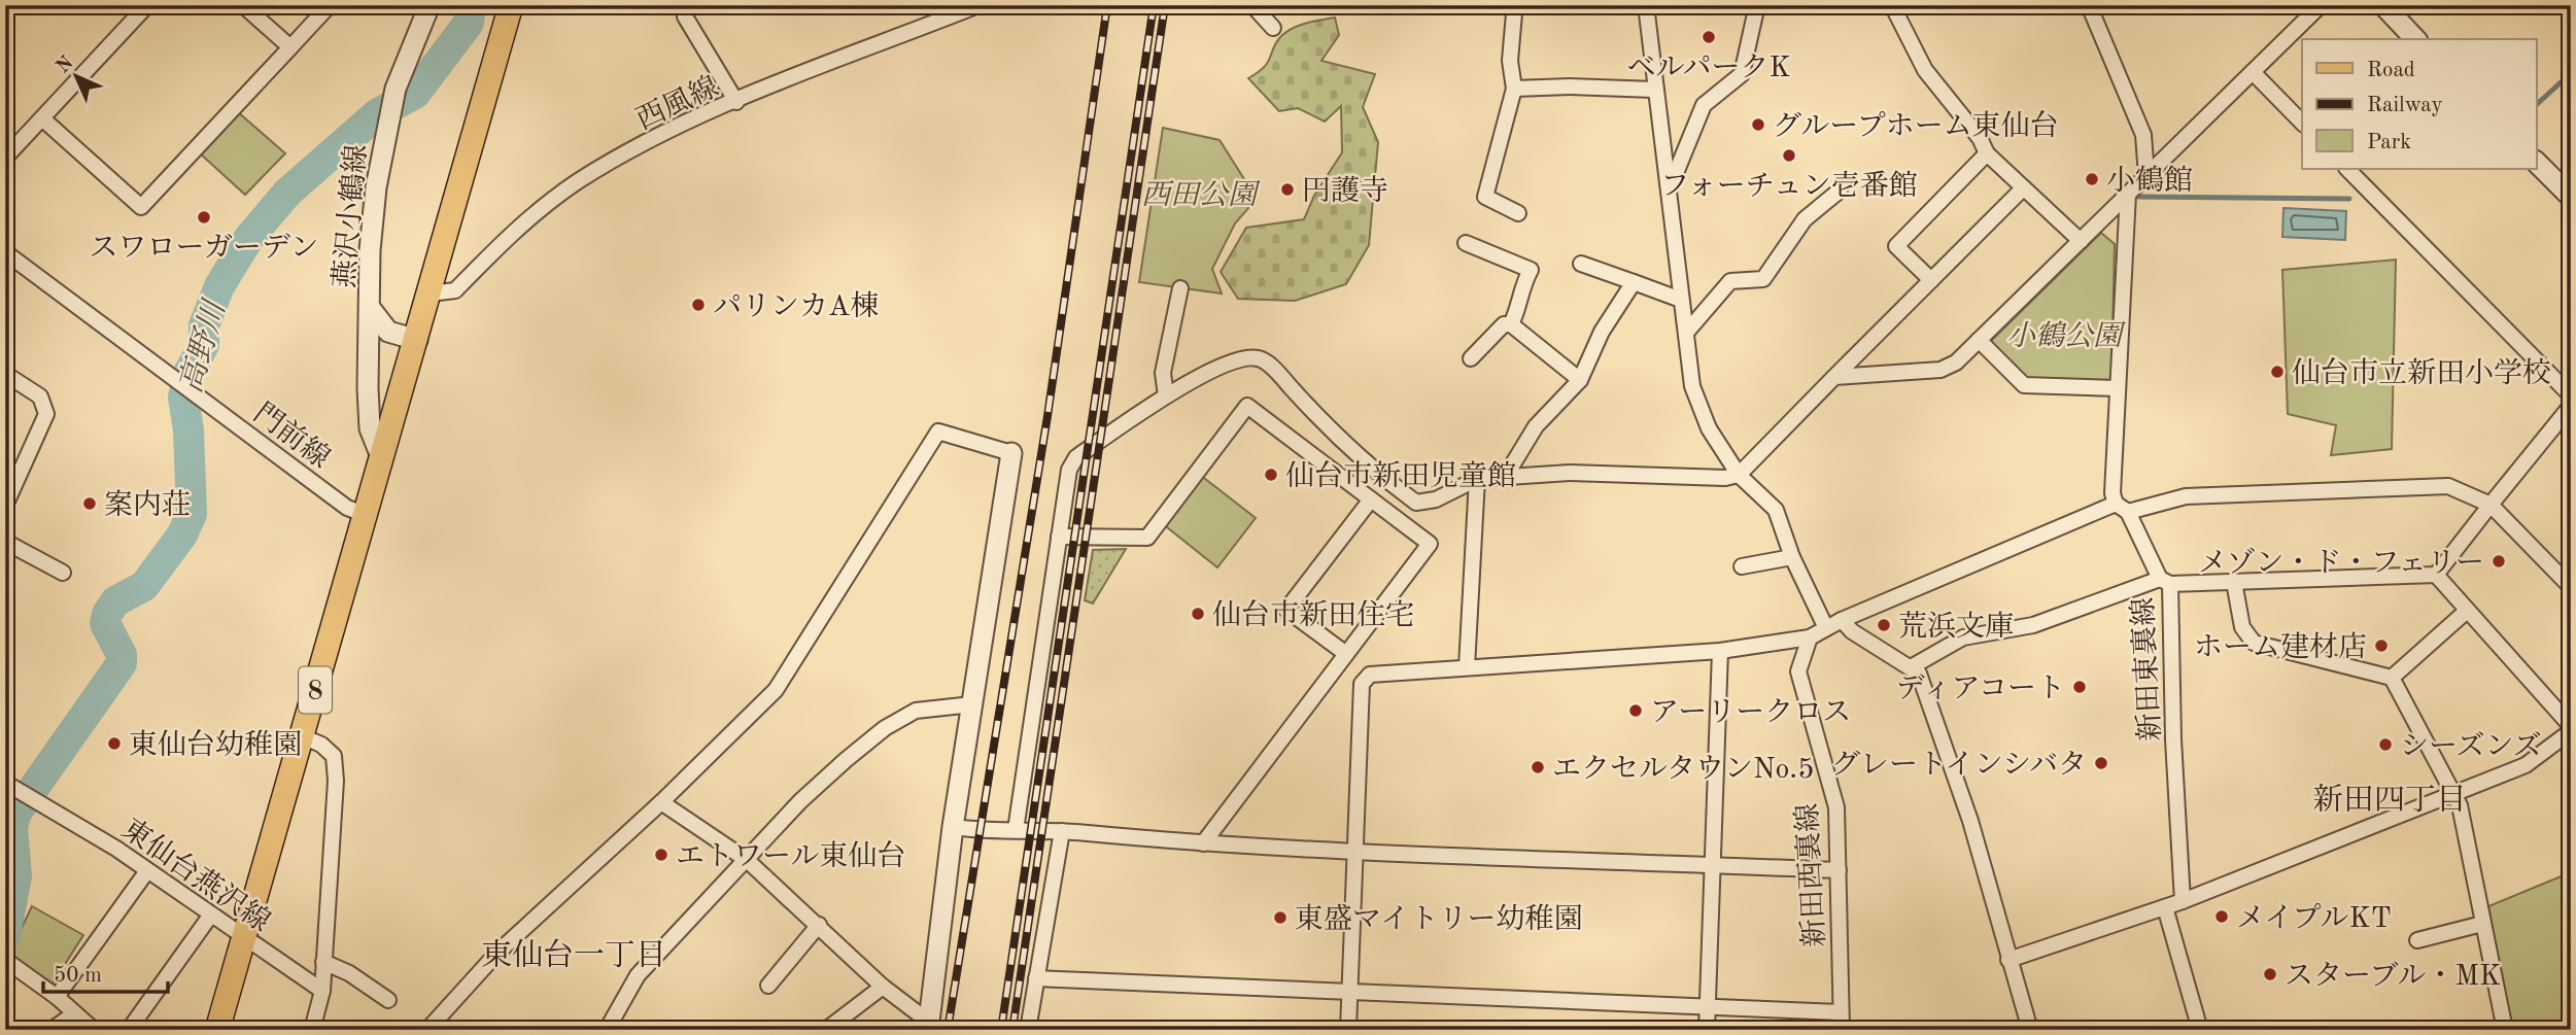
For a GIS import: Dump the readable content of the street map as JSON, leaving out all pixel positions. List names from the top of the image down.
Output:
{
  "streets": {
    "main road": ["8"],
    "street": [
      "西風線",
      "燕沢小鶴線",
      "門前線",
      "新田東裏線",
      "東仙台燕沢線",
      "新田西裏線"
    ]
  },
  "crossings": [
    ["西風線", "8"],
    ["燕沢小鶴線", "8"],
    ["門前線", "8"],
    ["8", "東仙台燕沢線"]
  ],
  "districts": ["新田四丁目", "東仙台一丁目"],
  "water": ["高野川"],
  "parks": ["西田公園", "小鶴公園"],
  "places": [
    "ベルパークK",
    "グループホーム東仙台",
    "フォーチュン壱番館",
    "小鶴館",
    "円護寺",
    "スワローガーデン",
    "パリンカA棟",
    "仙台市立新田小学校",
    "仙台市新田児童館",
    "案内荘",
    "メゾン・ド・フェリー",
    "仙台市新田住宅",
    "荒浜文庫",
    "ホーム建材店",
    "ディアコート",
    "アーリークロス",
    "東仙台幼稚園",
    "シーズンズ",
    "グレートインシバタ",
    "エクセルタウンNo.5",
    "エトワール東仙台",
    "メイプルKT",
    "東盛マイトリー幼稚園",
    "スターブル・MK"
  ],
  "legend": ["Road", "Railway", "Park"],
  "scale_bar": "50 m",
  "north": "top left"
}
